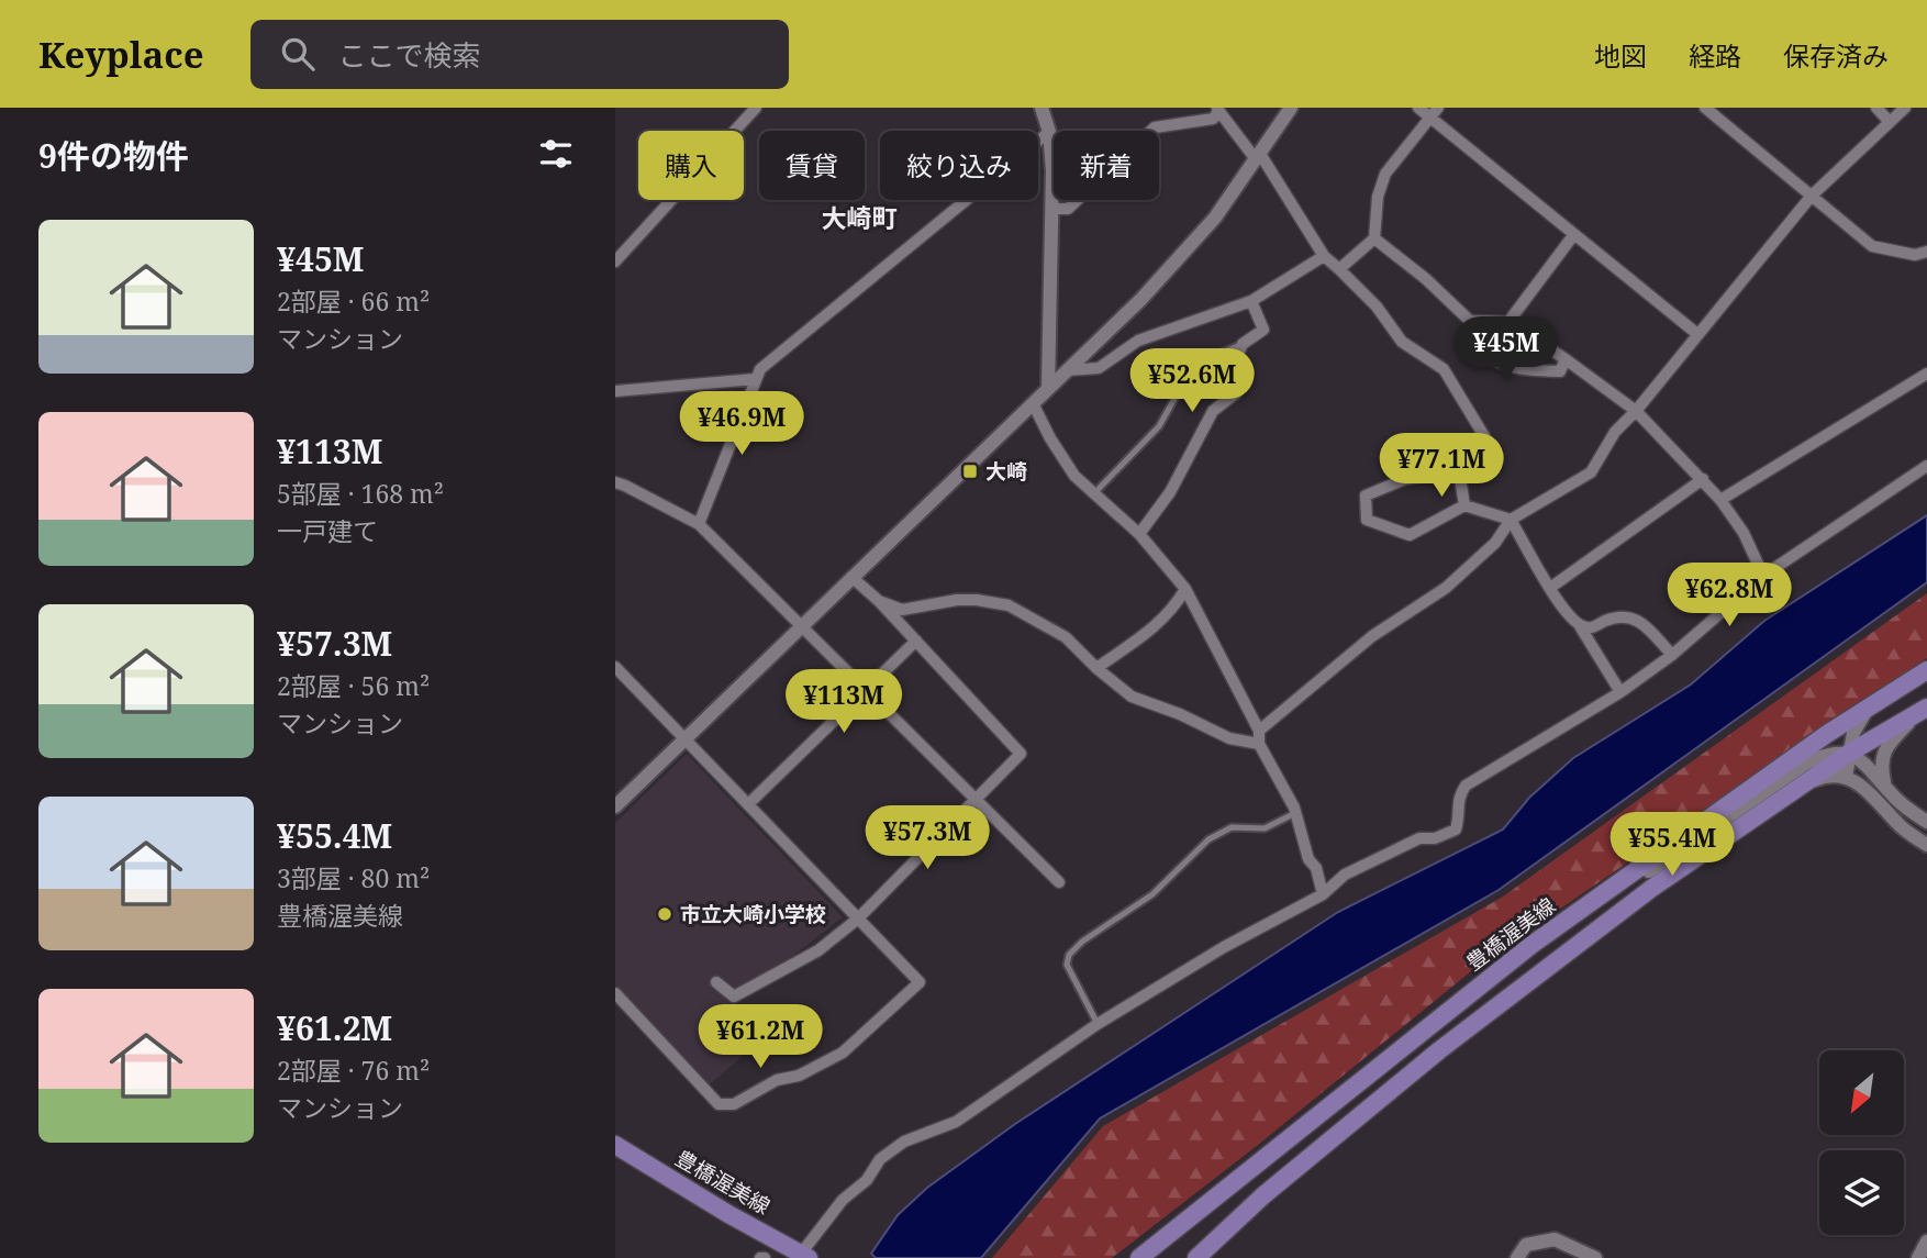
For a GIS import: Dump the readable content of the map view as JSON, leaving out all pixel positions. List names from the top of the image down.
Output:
{
  "streets": {
    "main road": ["豊橋渥美線"]
  },
  "districts": ["大崎町"],
  "places": {
    "transit": ["大崎"],
    "other": ["市立大崎小学校"]
  },
  "north": "bottom left",
  "page": {
    "header": "Keyplace",
    "search": "ここで検索",
    "nav": ["地図", "経路", "保存済み"],
    "heading": "9件の物件",
    "chip": [
      "購入",
      "賃貸",
      "絞り込み",
      "新着"
    ],
    "list": [
      {
        "name": "¥45M",
        "note": "2部屋 · 66 m² · マンション"
      },
      {
        "name": "¥113M",
        "note": "5部屋 · 168 m² · 一戸建て"
      },
      {
        "name": "¥57.3M",
        "note": "2部屋 · 56 m² · マンション"
      },
      {
        "name": "¥55.4M",
        "note": "3部屋 · 80 m² · 豊橋渥美線"
      },
      {
        "name": "¥61.2M",
        "note": "2部屋 · 76 m² · マンション"
      }
    ],
    "price": [
      "¥45M",
      "¥52.6M",
      "¥46.9M",
      "¥77.1M",
      "¥62.8M",
      "¥113M",
      "¥57.3M",
      "¥55.4M",
      "¥61.2M"
    ]
  }
}
